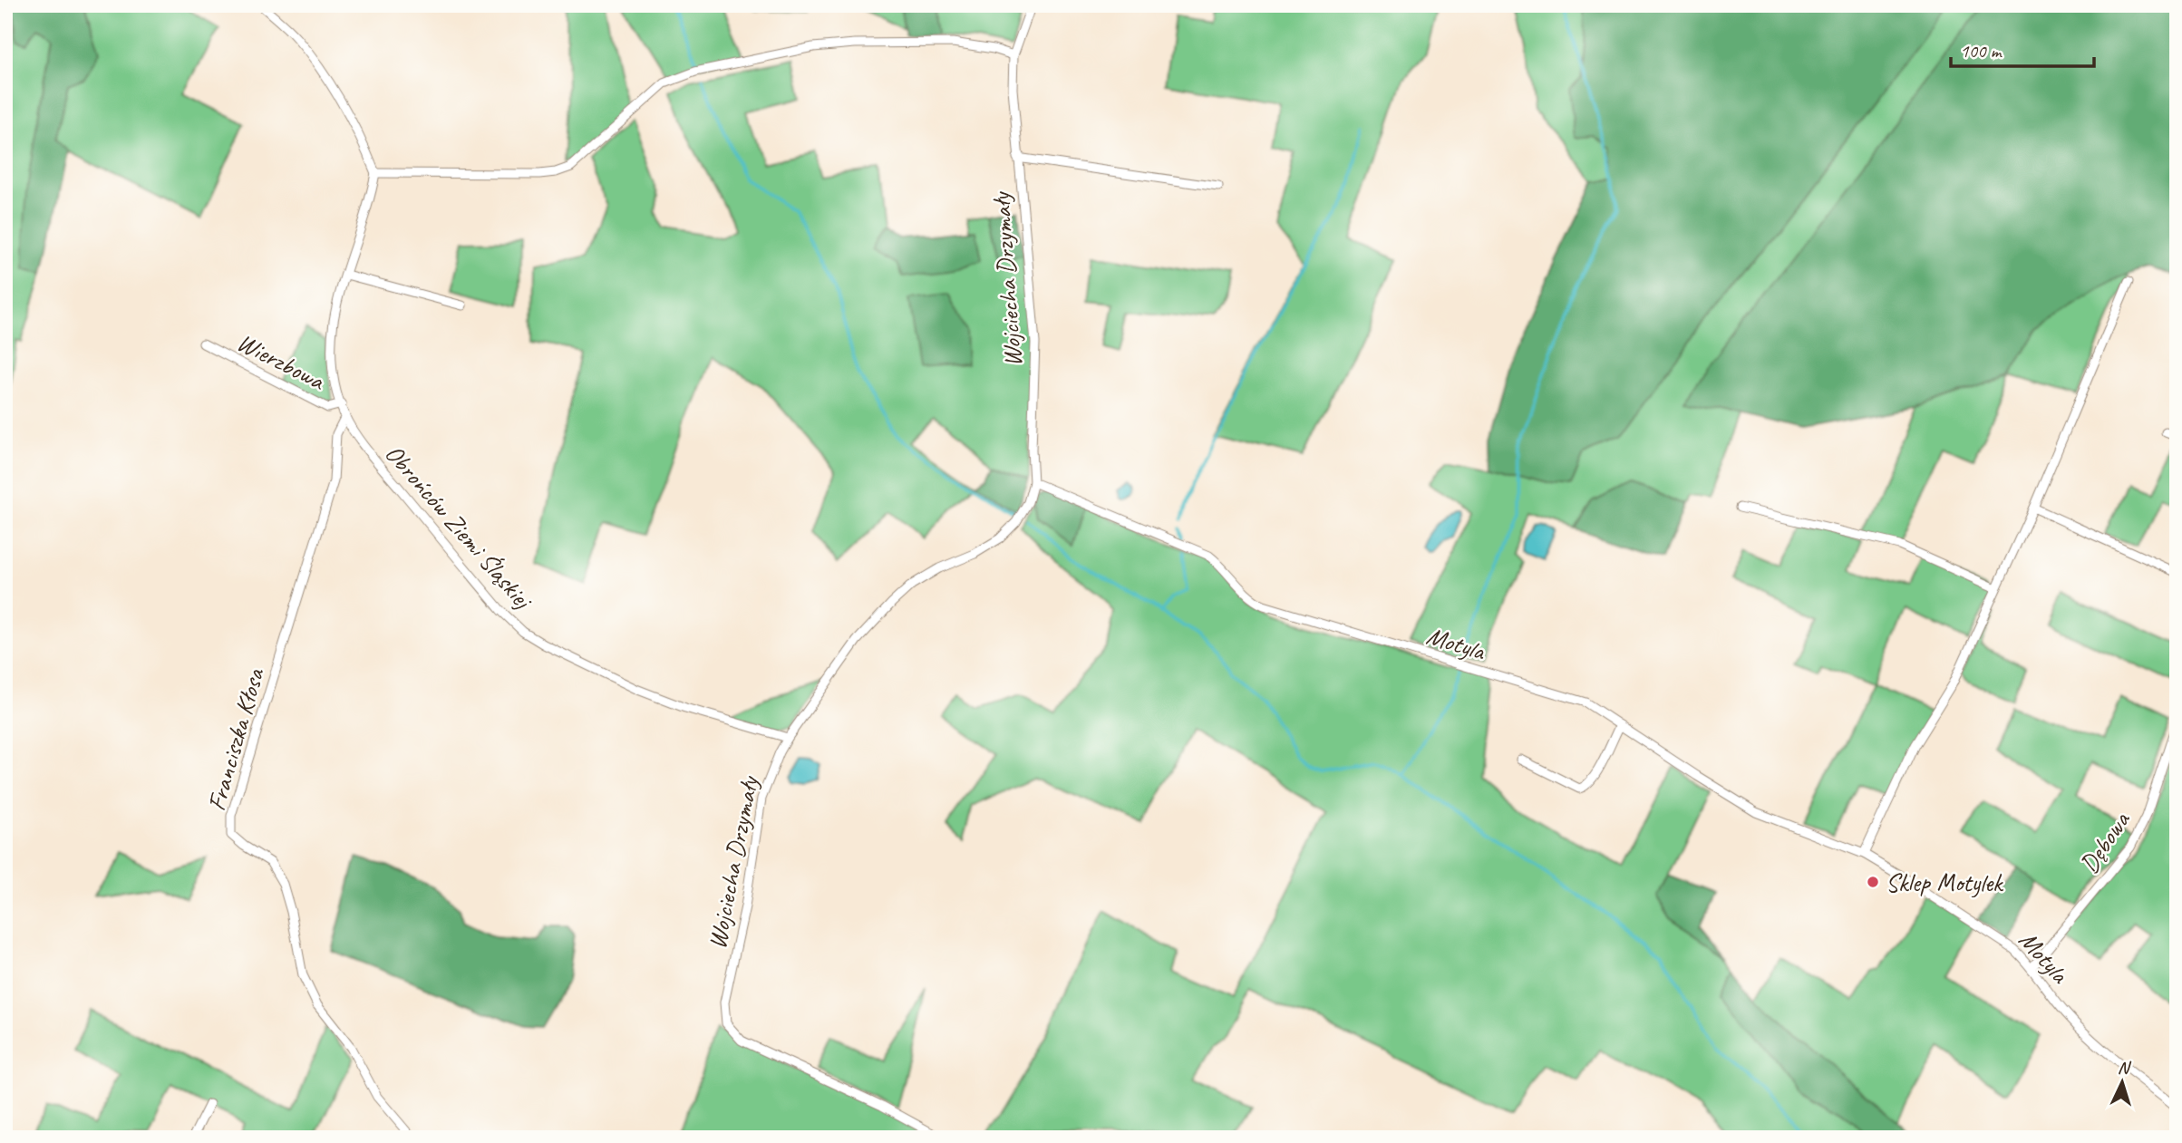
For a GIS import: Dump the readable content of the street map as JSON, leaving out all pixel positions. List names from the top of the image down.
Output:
{
  "streets": {
    "street": [
      "Wojciecha Drzymały",
      "Wierzbowa",
      "Obrońców Ziemi Śląskiej",
      "Motyla",
      "Franciszka Kłosa",
      "Dębowa"
    ]
  },
  "crossings": [
    ["Wojciecha Drzymały", "Obrońców Ziemi Śląskiej"],
    ["Wojciecha Drzymały", "Motyla"],
    ["Wierzbowa", "Obrońców Ziemi Śląskiej"],
    ["Obrońców Ziemi Śląskiej", "Franciszka Kłosa"],
    ["Motyla", "Dębowa"]
  ],
  "places": ["Sklep Motylek"],
  "scale_bar": "100 m",
  "north": "top"
}
